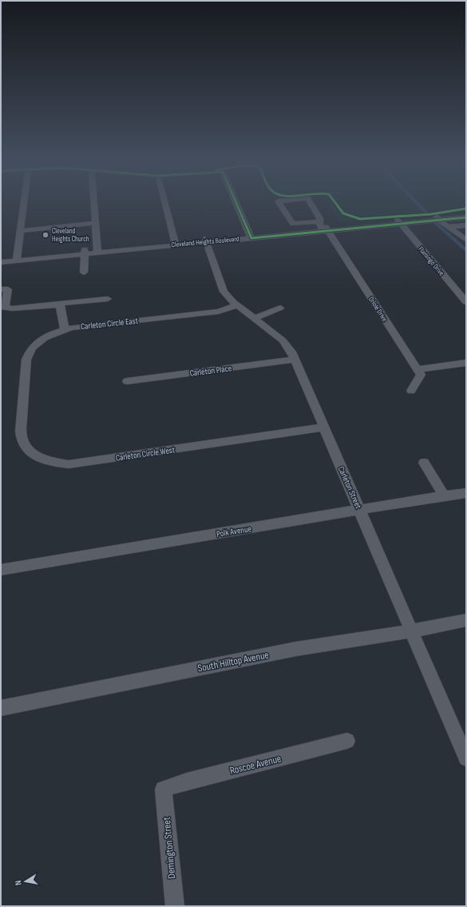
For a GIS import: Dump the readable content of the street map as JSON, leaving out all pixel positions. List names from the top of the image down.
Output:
{
  "streets": {
    "street": [
      "Cleveland Heights Boulevard",
      "Flamingo Drive",
      "Oriole Drive",
      "Carleton Circle East",
      "Carleton Place",
      "Carleton Circle West",
      "Carleton Street",
      "Polk Avenue",
      "South Hilltop Avenue",
      "Roscoe Avenue",
      "Demington Street"
    ]
  },
  "crossings": [
    ["Cleveland Heights Boulevard", "Flamingo Drive"],
    ["Cleveland Heights Boulevard", "Oriole Drive"],
    ["Cleveland Heights Boulevard", "Carleton Street"],
    ["Carleton Circle East", "Carleton Circle West"],
    ["Carleton Circle East", "Carleton Street"],
    ["Carleton Place", "Carleton Street"],
    ["Carleton Circle West", "Carleton Street"],
    ["Carleton Street", "Polk Avenue"],
    ["Carleton Street", "South Hilltop Avenue"],
    ["Roscoe Avenue", "Demington Street"]
  ],
  "places": ["Cleveland Heights Church"],
  "north": "left"
}
